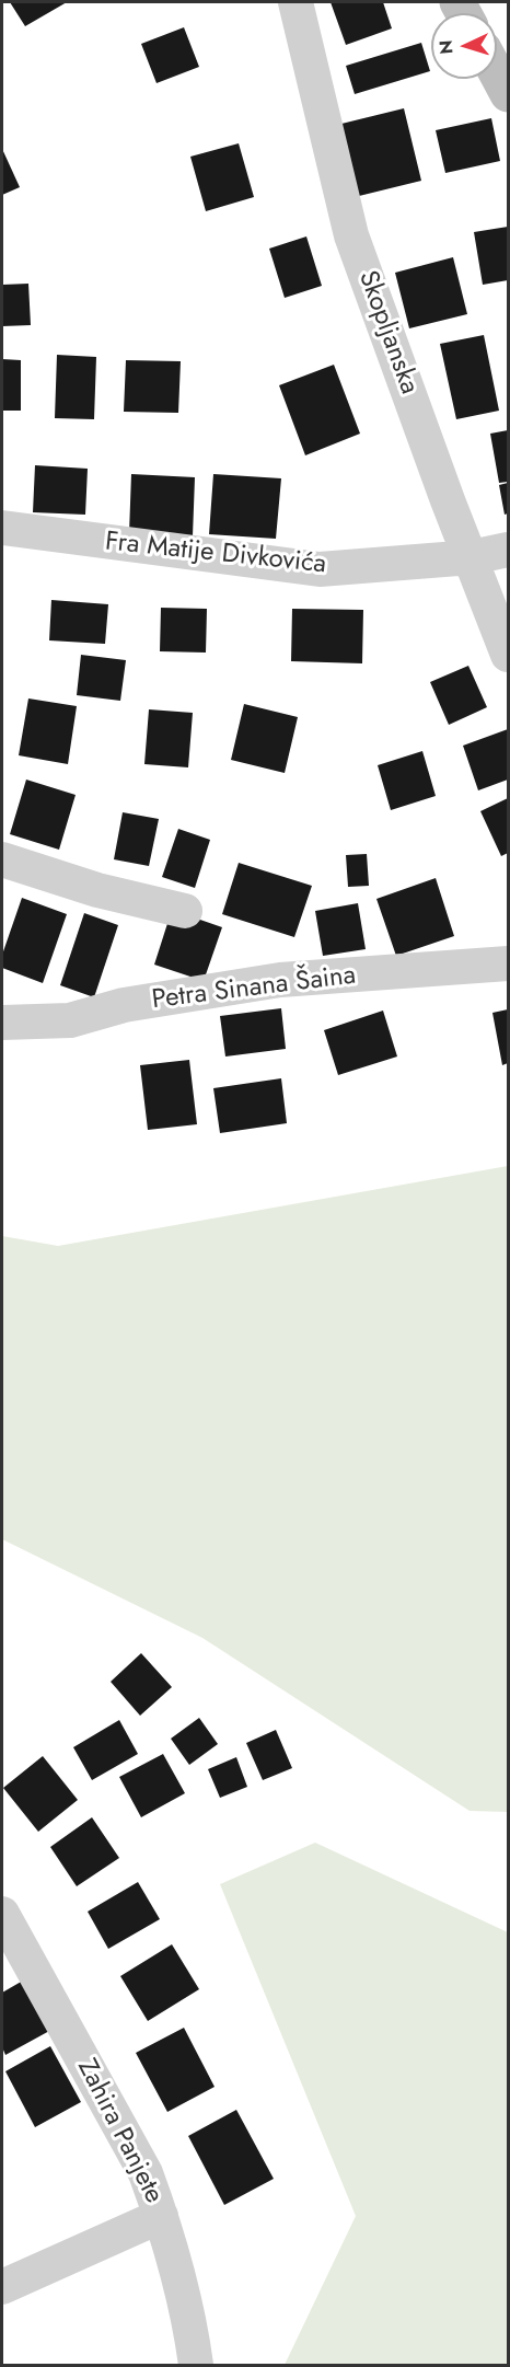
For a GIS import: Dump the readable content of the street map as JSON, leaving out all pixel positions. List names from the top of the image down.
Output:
{
  "streets": {
    "street": [
      "Skopljanska",
      "Fra Matije Divkovića",
      "Petra Sinana Šaina",
      "Zahira Panjete"
    ]
  },
  "crossings": [
    ["Skopljanska", "Fra Matije Divkovića"]
  ],
  "north": "left"
}
